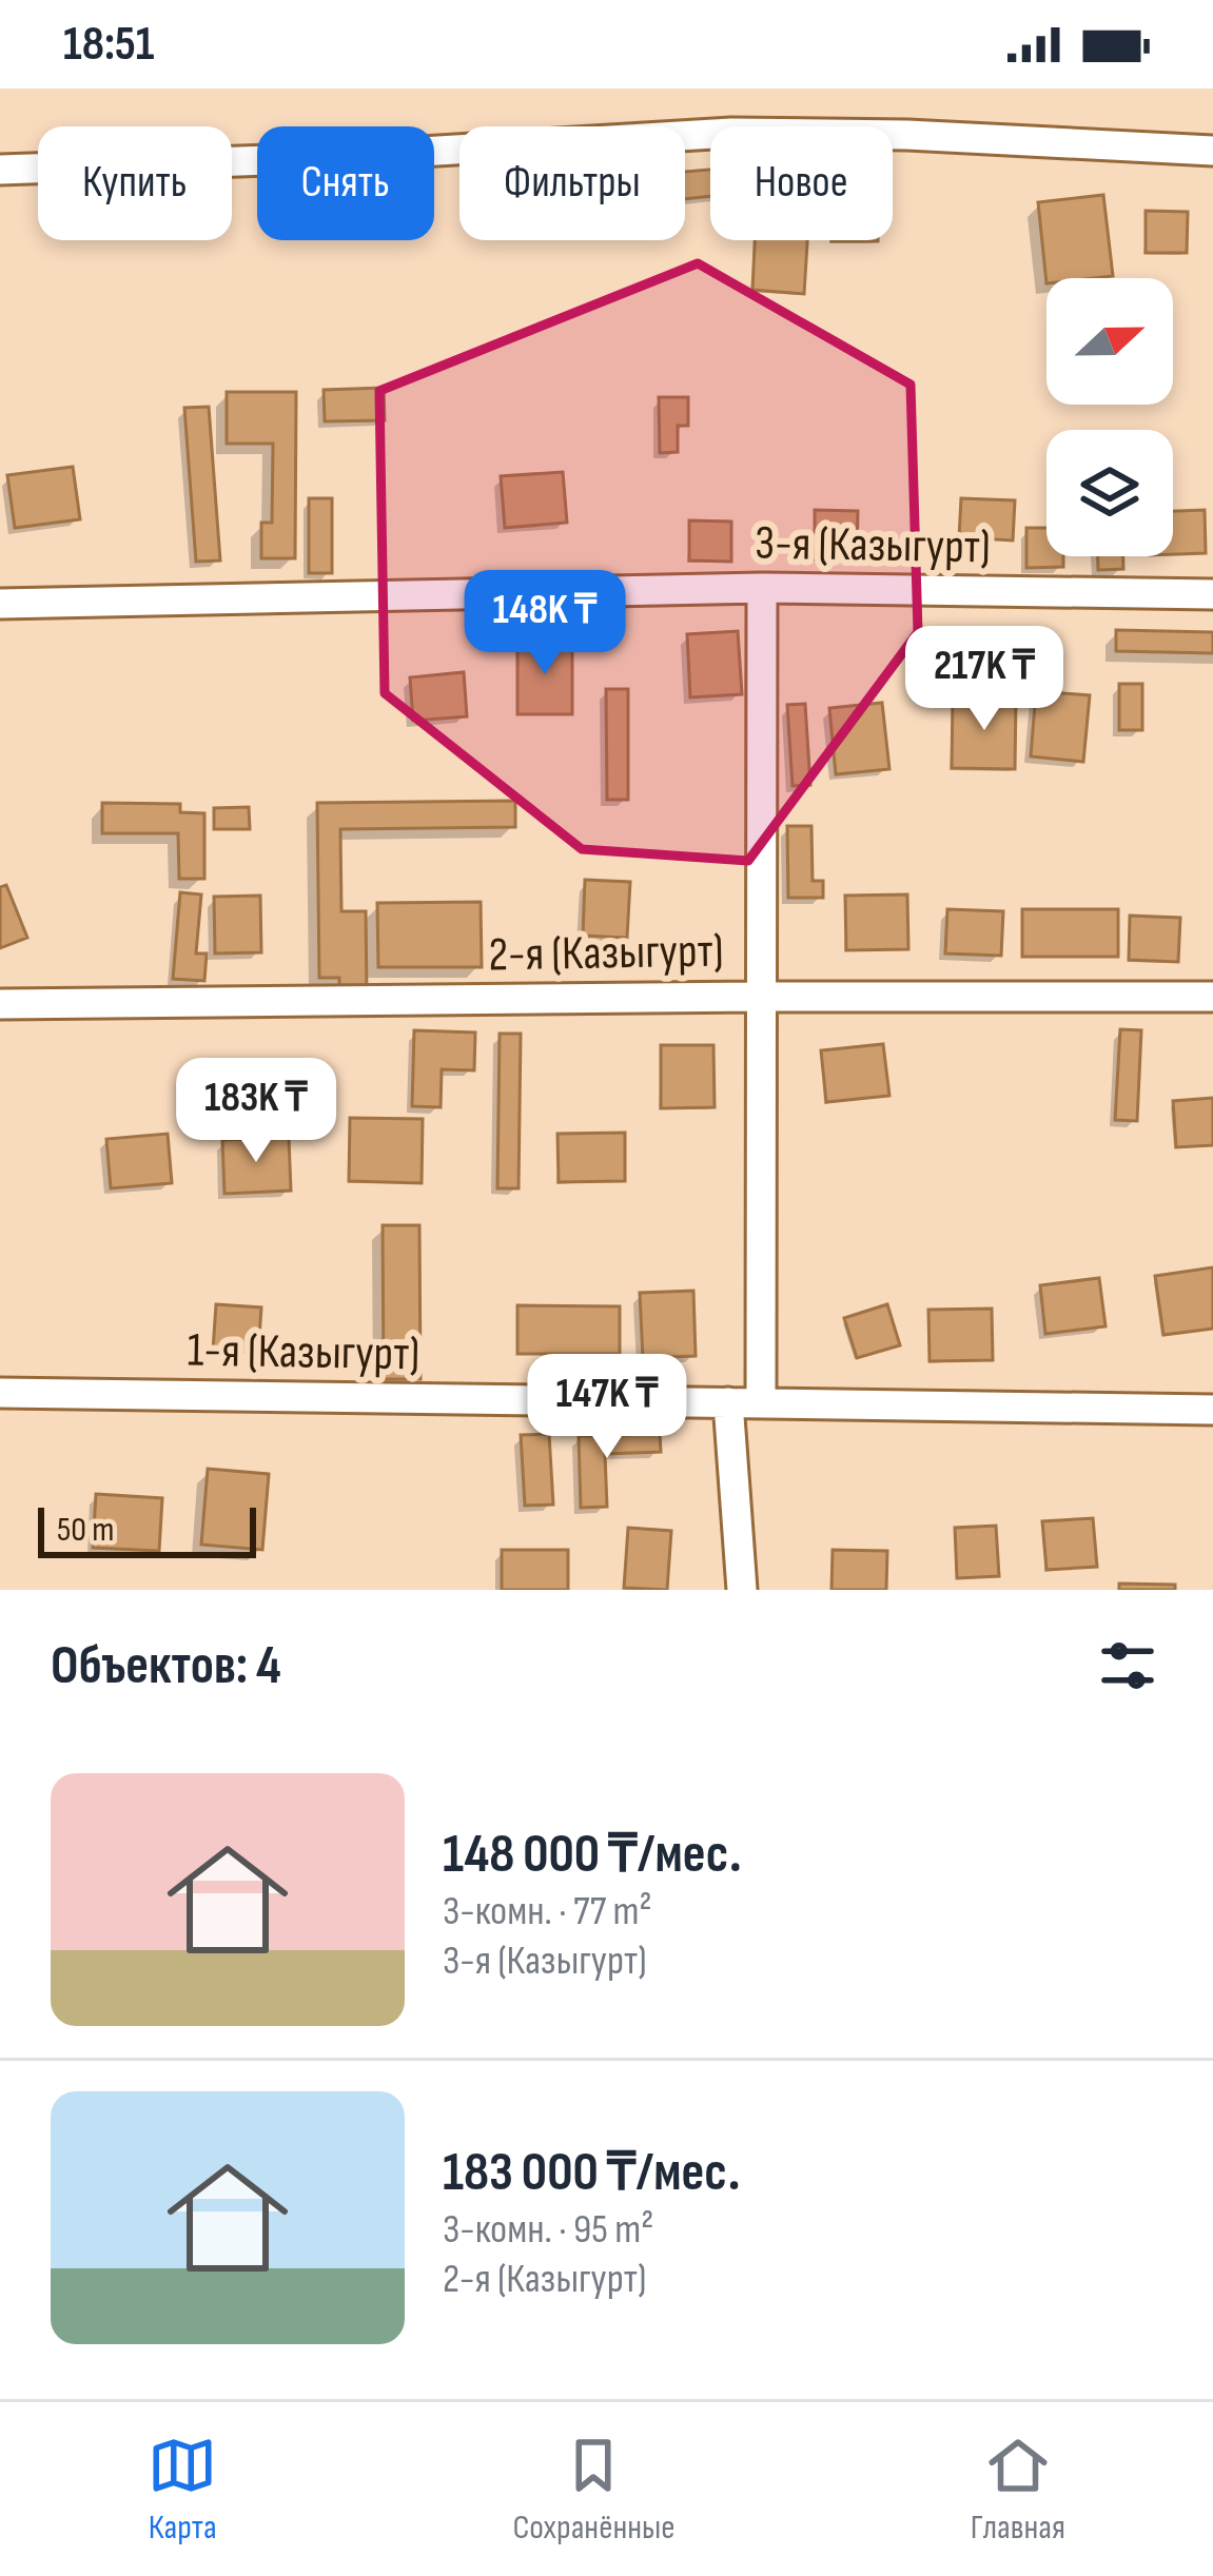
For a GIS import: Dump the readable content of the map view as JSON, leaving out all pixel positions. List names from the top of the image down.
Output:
{
  "streets": {
    "street": ["3-я (Казыгурт)", "2-я (Казыгурт)", "1-я (Казыгурт)"]
  },
  "scale_bar": "50 m",
  "north": "right",
  "page": {
    "status": "18:51",
    "chip": [
      "Купить",
      "Снять",
      "Фильтры",
      "Новое"
    ],
    "price": [
      "148K ₸",
      "217K ₸",
      "183K ₸",
      "147K ₸"
    ],
    "scale": "50 m",
    "heading": "Объектов: 4",
    "list": [
      {
        "name": "148 000 ₸/мес.",
        "note": "3-комн. · 77 m² · 3-я (Казыгурт)"
      },
      {
        "name": "183 000 ₸/мес.",
        "note": "3-комн. · 95 m² · 2-я (Казыгурт)"
      }
    ],
    "tabs": ["Карта", "Сохранённые", "Главная"]
  }
}
